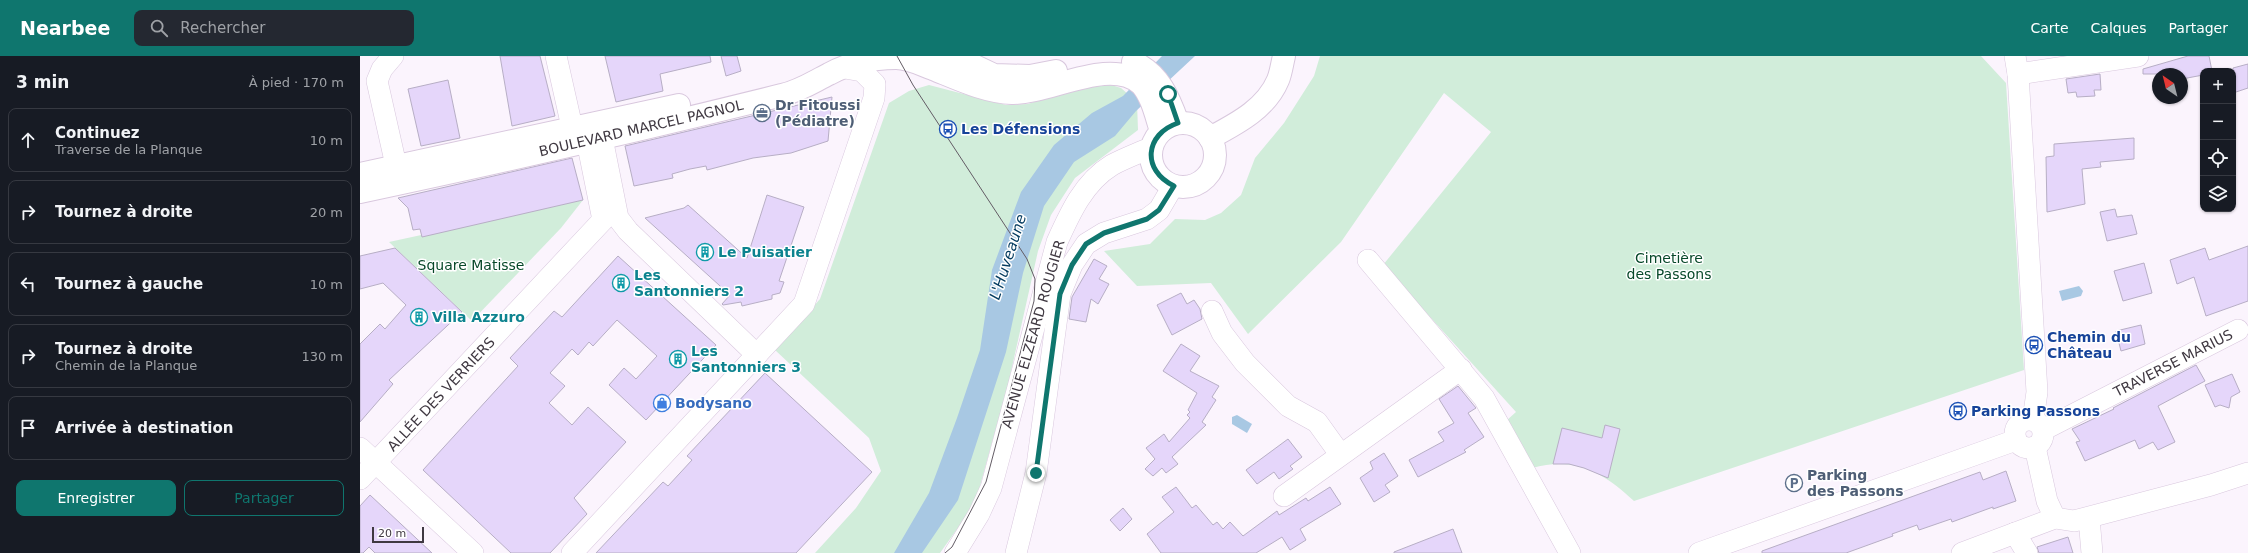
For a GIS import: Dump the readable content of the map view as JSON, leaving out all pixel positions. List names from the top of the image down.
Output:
{
  "streets": {
    "main road": ["BOULEVARD MARCEL PAGNOL"],
    "street": ["AVENUE ELZEARD ROUGIER", "TRAVERSE MARIUS", "ALLÉE DES VERRIERS"]
  },
  "water": ["L'Huveaune"],
  "parks": ["Cimetière des Passons", "Square Matisse"],
  "places": {
    "office": ["Dr Fitoussi (Pédiatre)"],
    "bus stop": ["Les Défensions", "Chemin du Château", "Parking Passons"],
    "building": [
      "Le Puisatier",
      "Les Santonniers 2",
      "Villa Azzuro",
      "Les Santonniers 3"
    ],
    "shop": ["Bodysano"],
    "parking": ["Parking des Passons"]
  },
  "scale_bar": "20 m",
  "north": "top left",
  "page": {
    "header": "Nearbee",
    "search": "Rechercher",
    "nav": ["Carte", "Calques", "Partager"],
    "heading": ["3 min", "À pied · 170 m"],
    "map_buttons": ["+", "−"],
    "list": [
      ["Continuez", "Traverse de la Planque", "10 m"],
      ["Tournez à droite", "20 m"],
      ["Tournez à gauche", "10 m"],
      ["Tournez à droite", "Chemin de la Planque", "130 m"],
      "Arrivée à destination"
    ],
    "buttons": ["Enregistrer", "Partager"],
    "scale": "20 m"
  }
}
